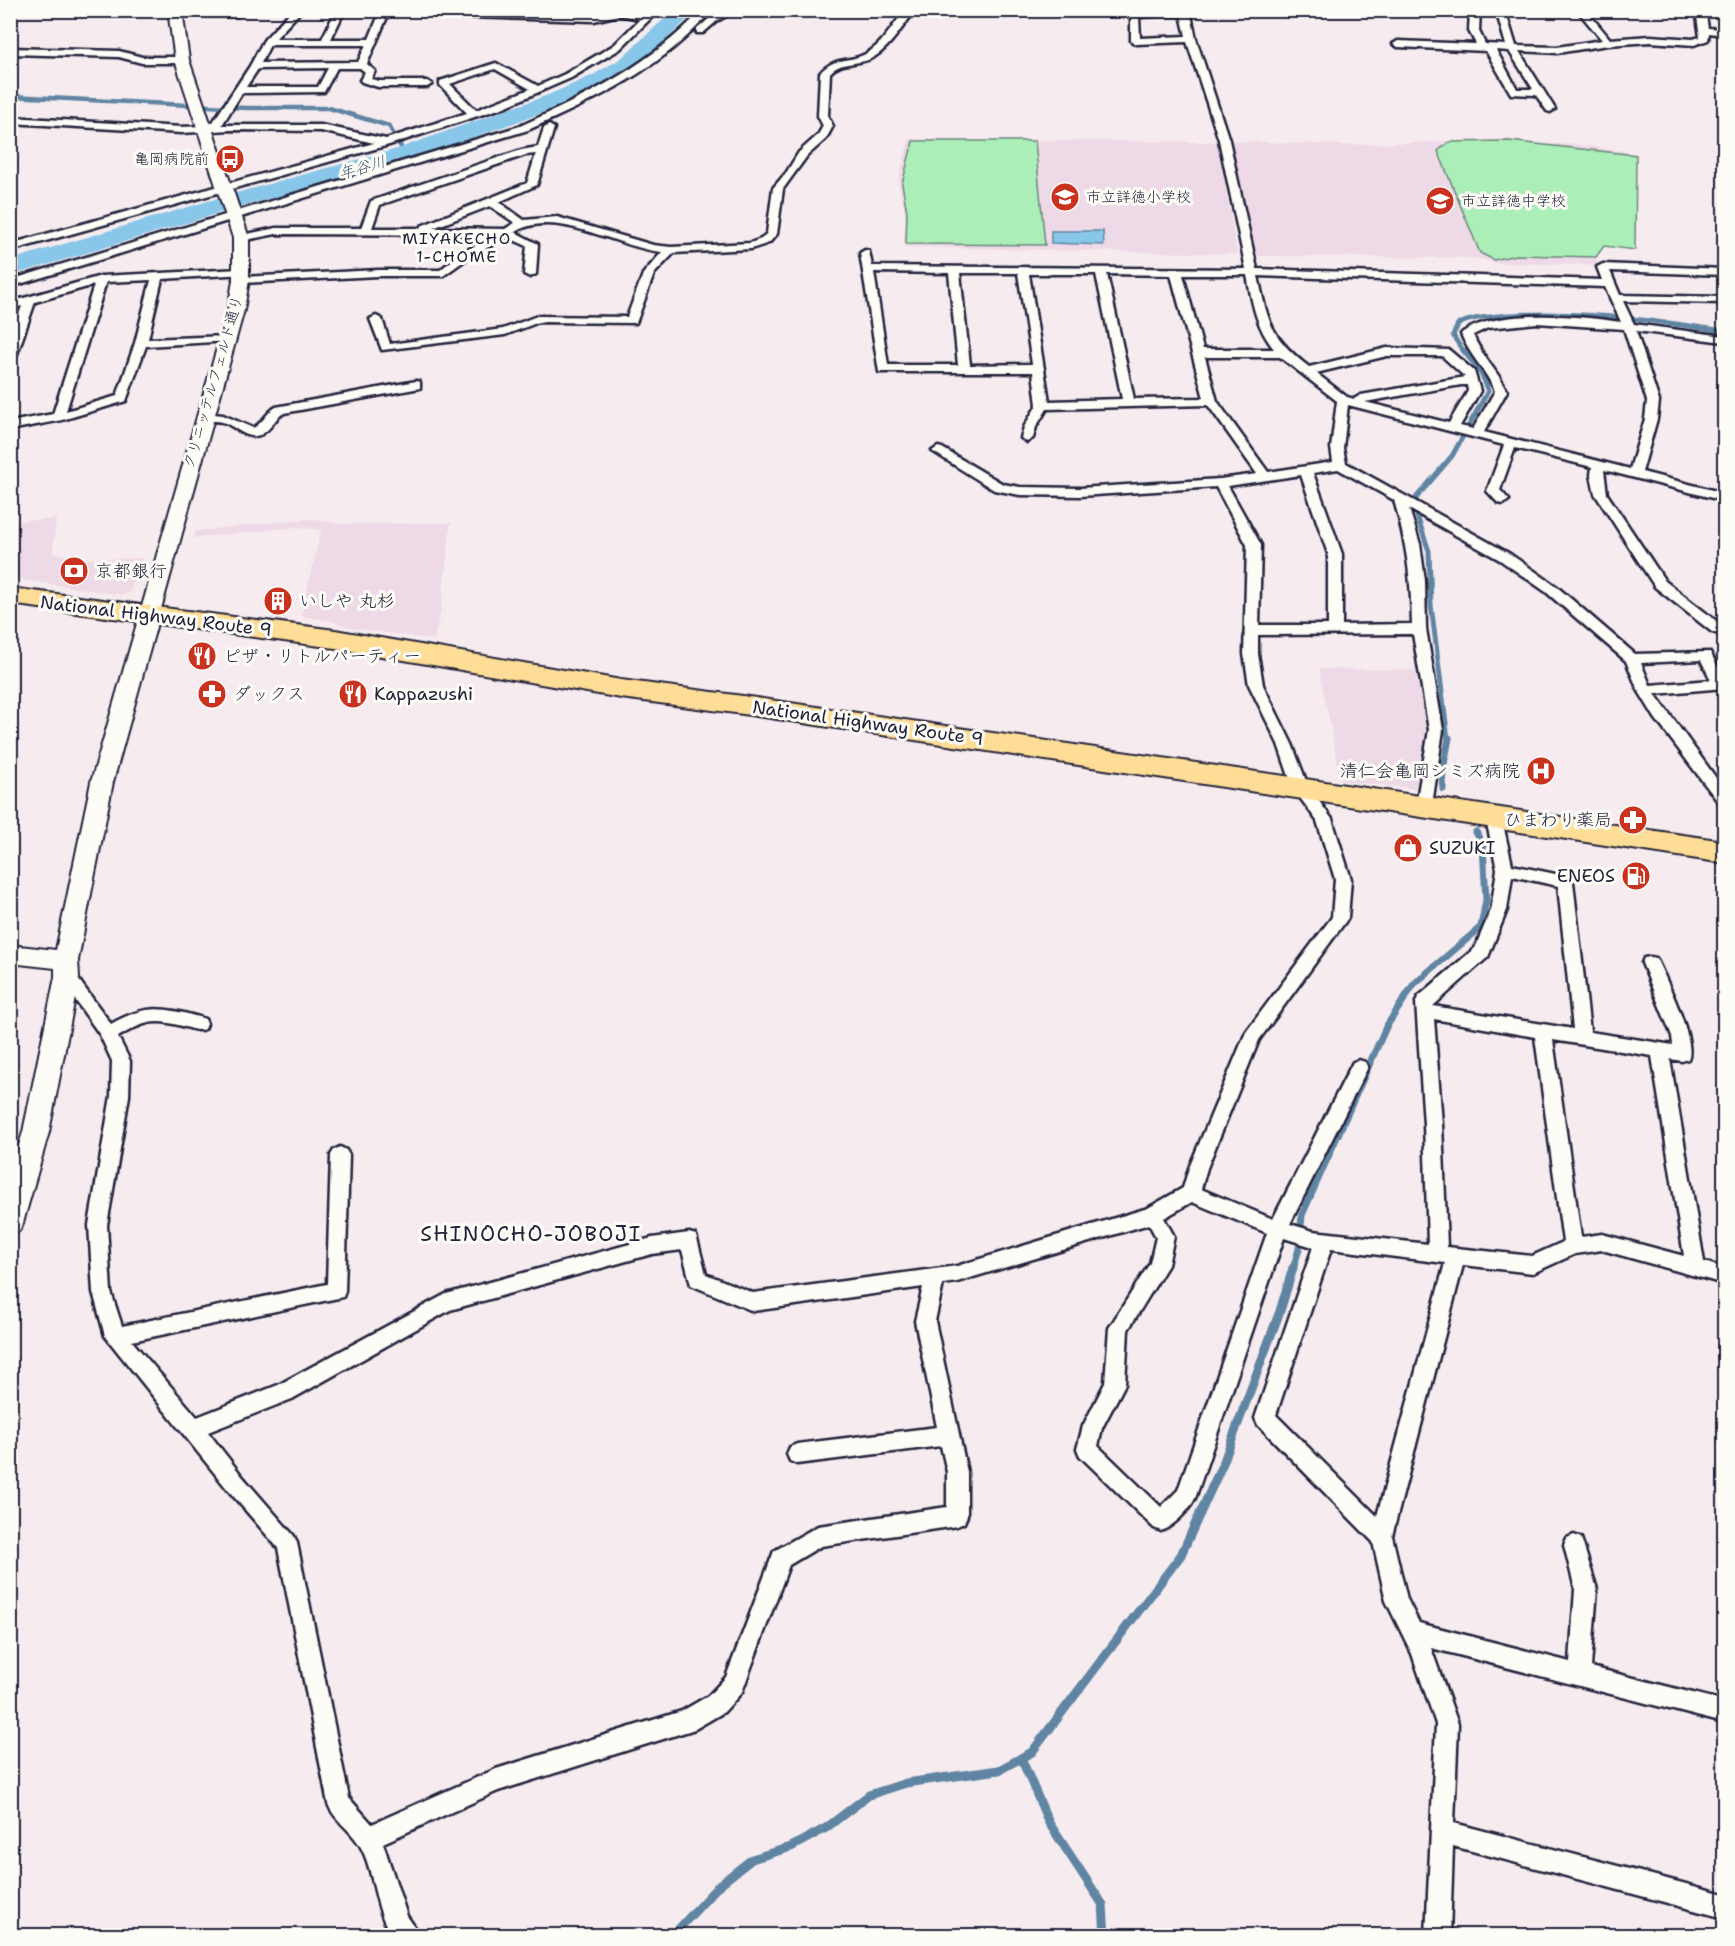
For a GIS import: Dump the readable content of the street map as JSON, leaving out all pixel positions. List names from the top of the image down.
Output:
{
  "streets": {
    "highway": ["National Highway Route 9"],
    "street": ["クリニッテルフェルド通り"]
  },
  "crossings": [
    ["クリニッテルフェルド通り", "National Highway Route 9"]
  ],
  "districts": ["MIYAKECHO 1-CHOME", "SHINOCHO-JOBOJI"],
  "water": ["年谷川"],
  "places": {
    "bus stop": ["亀岡病院前"],
    "school or university": ["市立詳徳小学校", "市立詳徳中学校"],
    "bank": ["京都銀行"],
    "building": ["いしや 丸杉"],
    "restaurant": ["ピザ・リトルパーティー", "Kappazushi"],
    "pharmacy": ["ダックス", "ひまわり薬局"],
    "hospital": ["清仁会亀岡シミズ病院"],
    "shop": ["SUZUKI"],
    "fuel station": ["ENEOS"]
  }
}
